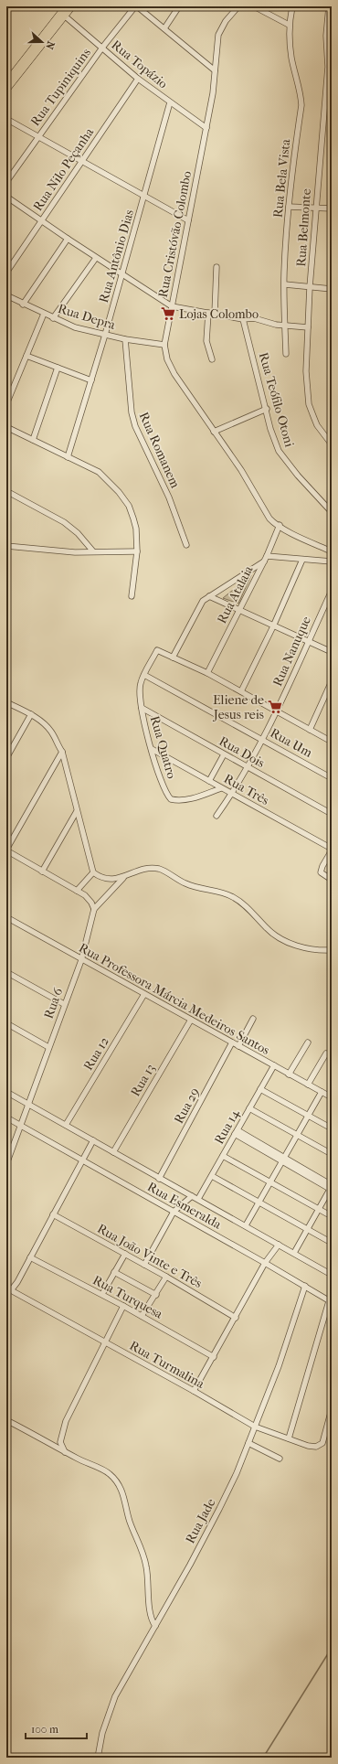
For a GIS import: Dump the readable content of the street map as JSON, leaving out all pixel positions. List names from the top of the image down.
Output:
{
  "streets": {
    "street": [
      "Rua Topázio",
      "Rua Tupiniquins",
      "Rua Nilo Peçanha",
      "Rua Bela Vista",
      "Rua Belmonte",
      "Rua Cristóvão Colombo",
      "Rua Antônio Dias",
      "Rua Depra",
      "Rua Teófilo Otoni",
      "Rua Romanem",
      "Rua Atalaia",
      "Rua Nanuque",
      "Rua Um",
      "Rua Quatro",
      "Rua Dois",
      "Rua Três",
      "Rua Professora Márcia Medeiros Santos",
      "Rua 6",
      "Rua 12",
      "Rua 13",
      "Rua 29",
      "Rua 14",
      "Rua Esmeralda",
      "Rua João Vinte e Três",
      "Rua Turquesa",
      "Rua Turmalina",
      "Rua Jade"
    ]
  },
  "crossings": [
    ["Rua Topázio", "Rua Tupiniquins"],
    ["Rua Topázio", "Rua Nilo Peçanha"],
    ["Rua Topázio", "Rua Cristóvão Colombo"],
    ["Rua Topázio", "Rua Antônio Dias"],
    ["Rua Cristóvão Colombo", "Rua Depra"],
    ["Rua Cristóvão Colombo", "Rua Atalaia"],
    ["Rua Antônio Dias", "Rua Depra"],
    ["Rua Depra", "Rua Romanem"],
    ["Rua Nanuque", "Rua Um"],
    ["Rua Nanuque", "Rua Dois"],
    ["Rua Nanuque", "Rua Três"],
    ["Rua Um", "Rua Quatro"],
    ["Rua Quatro", "Rua Dois"],
    ["Rua Quatro", "Rua Três"],
    ["Rua Professora Márcia Medeiros Santos", "Rua 6"],
    ["Rua Professora Márcia Medeiros Santos", "Rua 12"],
    ["Rua Professora Márcia Medeiros Santos", "Rua 13"],
    ["Rua Professora Márcia Medeiros Santos", "Rua 29"],
    ["Rua Professora Márcia Medeiros Santos", "Rua 14"],
    ["Rua 6", "Rua Esmeralda"],
    ["Rua Esmeralda", "Rua Jade"],
    ["Rua Turmalina", "Rua Jade"]
  ],
  "places": {
    "supermarket": ["Lojas Colombo", "Eliene de Jesus reis"]
  },
  "scale_bar": "100 m",
  "north": "right"
}
